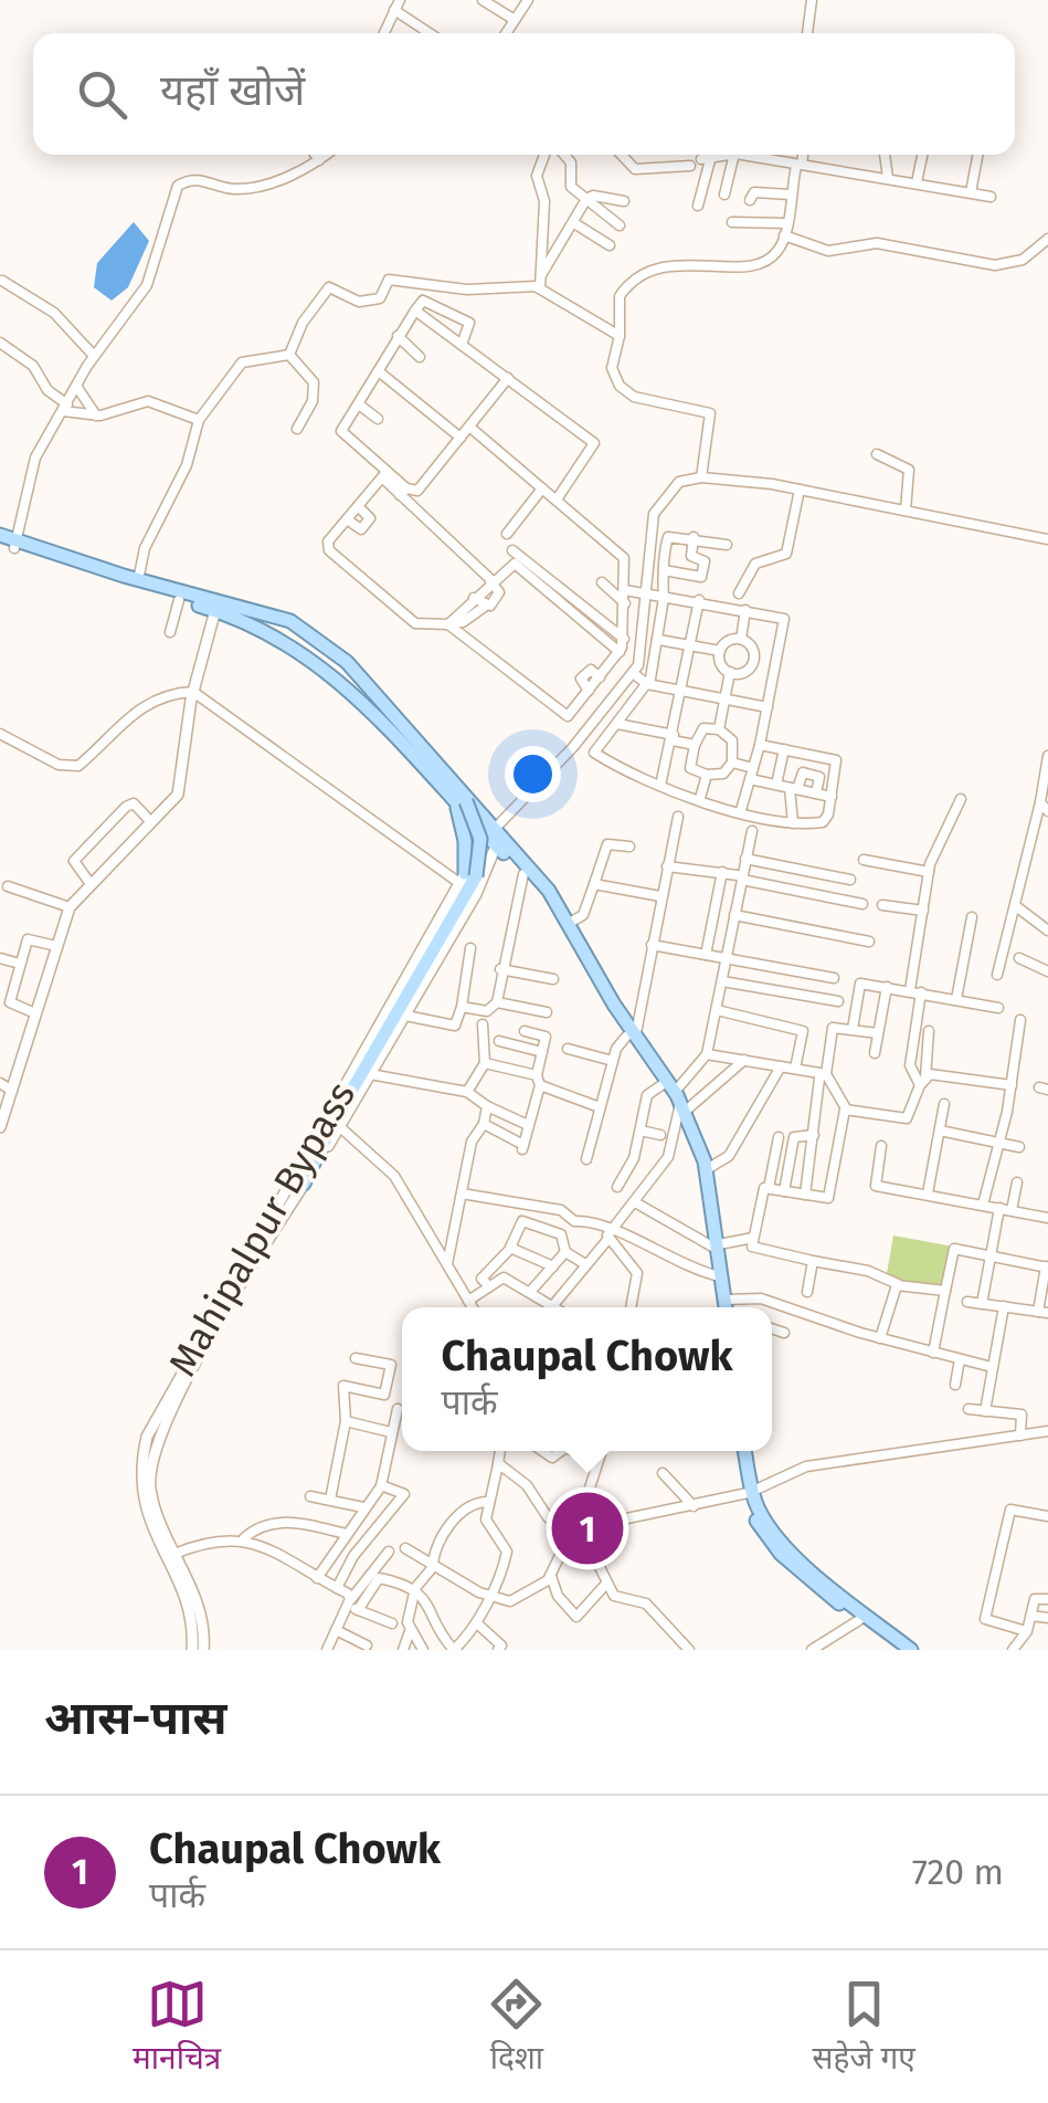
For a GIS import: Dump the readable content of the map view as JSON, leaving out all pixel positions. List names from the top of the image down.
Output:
{
  "streets": {
    "street": ["Mahipalpur Bypass"]
  },
  "page": {
    "search": "यहाँ खोजें",
    "popup": ["Chaupal Chowk", "पार्क"],
    "pins": "1",
    "heading": "आस-पास",
    "list": [
      {
        "mark": "1",
        "name": "Chaupal Chowk",
        "note": "पार्क",
        "value": "720 m"
      }
    ],
    "nav": ["मानचित्र", "दिशा", "सहेजे गए"]
  }
}
